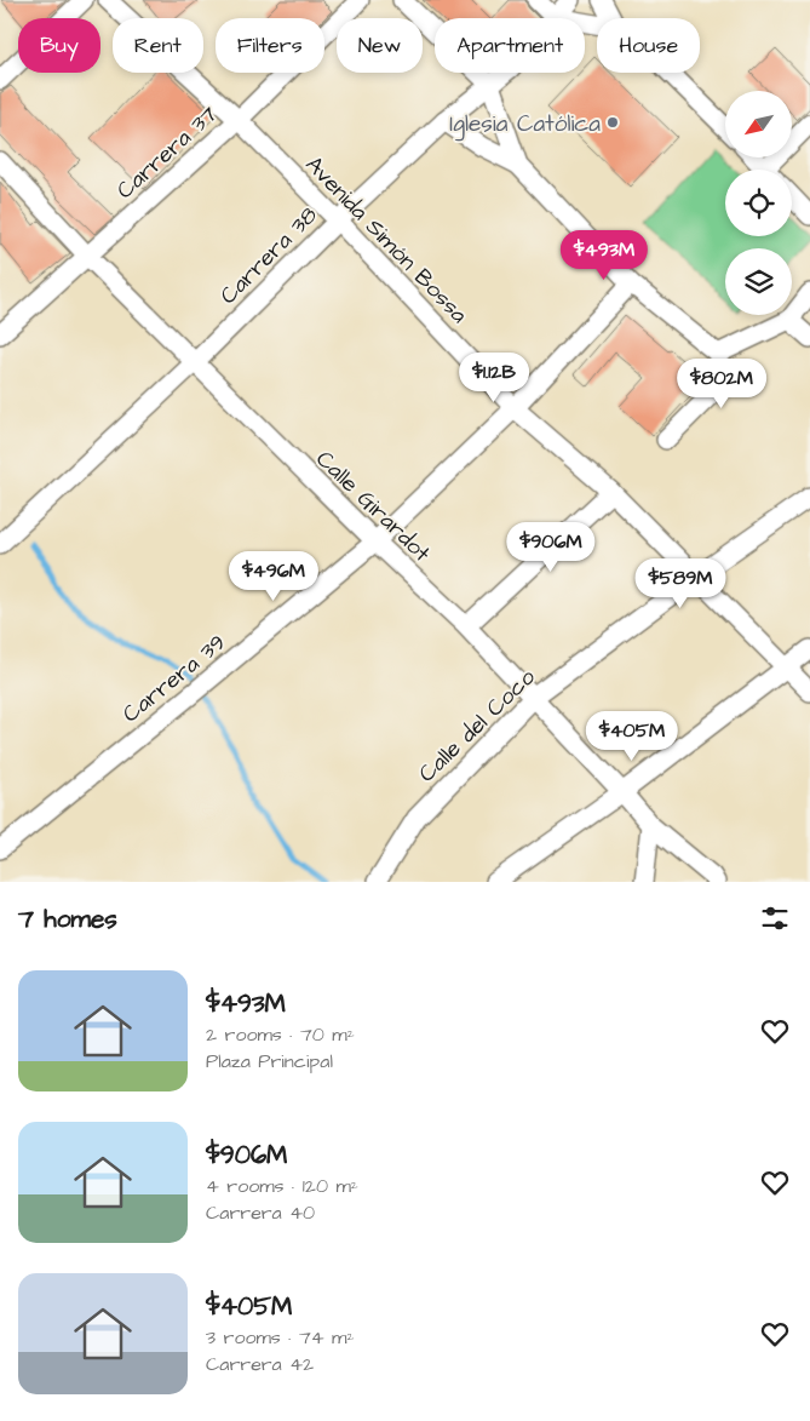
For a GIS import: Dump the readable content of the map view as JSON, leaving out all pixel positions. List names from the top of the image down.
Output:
{
  "streets": {
    "street": [
      "Carrera 37",
      "Avenida Simón Bossa",
      "Carrera 38",
      "Calle Girardot",
      "Carrera 39",
      "Calle del Coco"
    ]
  },
  "crossings": [
    ["Carrera 37", "Avenida Simón Bossa"],
    ["Carrera 37", "Calle Girardot"],
    ["Avenida Simón Bossa", "Carrera 38"],
    ["Avenida Simón Bossa", "Carrera 39"],
    ["Avenida Simón Bossa", "Calle del Coco"],
    ["Carrera 38", "Calle Girardot"],
    ["Calle Girardot", "Carrera 39"],
    ["Calle Girardot", "Calle del Coco"]
  ],
  "places": ["Iglesia Católica"],
  "north": "bottom left",
  "page": {
    "chip": [
      "Buy",
      "Rent",
      "Filters",
      "New",
      "Apartment",
      "House"
    ],
    "price": [
      "$493M",
      "$1.12B",
      "$802M",
      "$906M",
      "$496M",
      "$589M",
      "$405M"
    ],
    "heading": "7 homes",
    "list": [
      {
        "name": "$493M",
        "note": "2 rooms · 70 m² · Plaza Principal"
      },
      {
        "name": "$906M",
        "note": "4 rooms · 120 m² · Carrera 40"
      },
      {
        "name": "$405M",
        "note": "3 rooms · 74 m² · Carrera 42"
      }
    ]
  }
}
